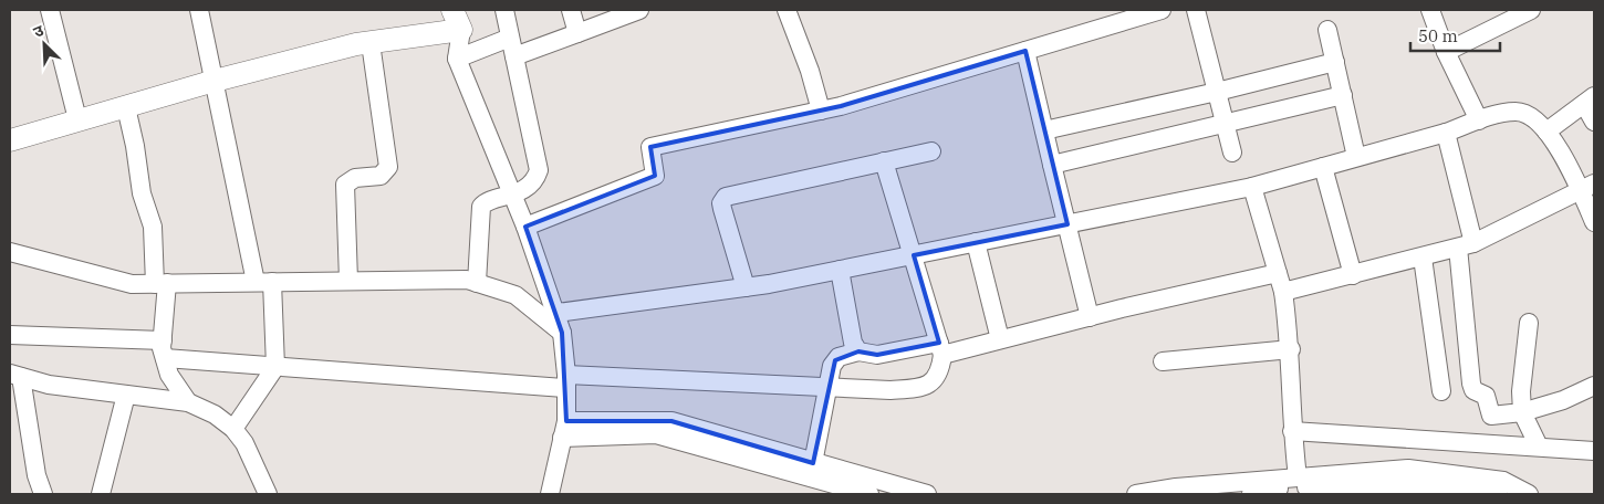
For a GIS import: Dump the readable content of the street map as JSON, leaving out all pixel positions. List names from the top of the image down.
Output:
{
  "scale_bar": "50 m",
  "north": "top left"
}
